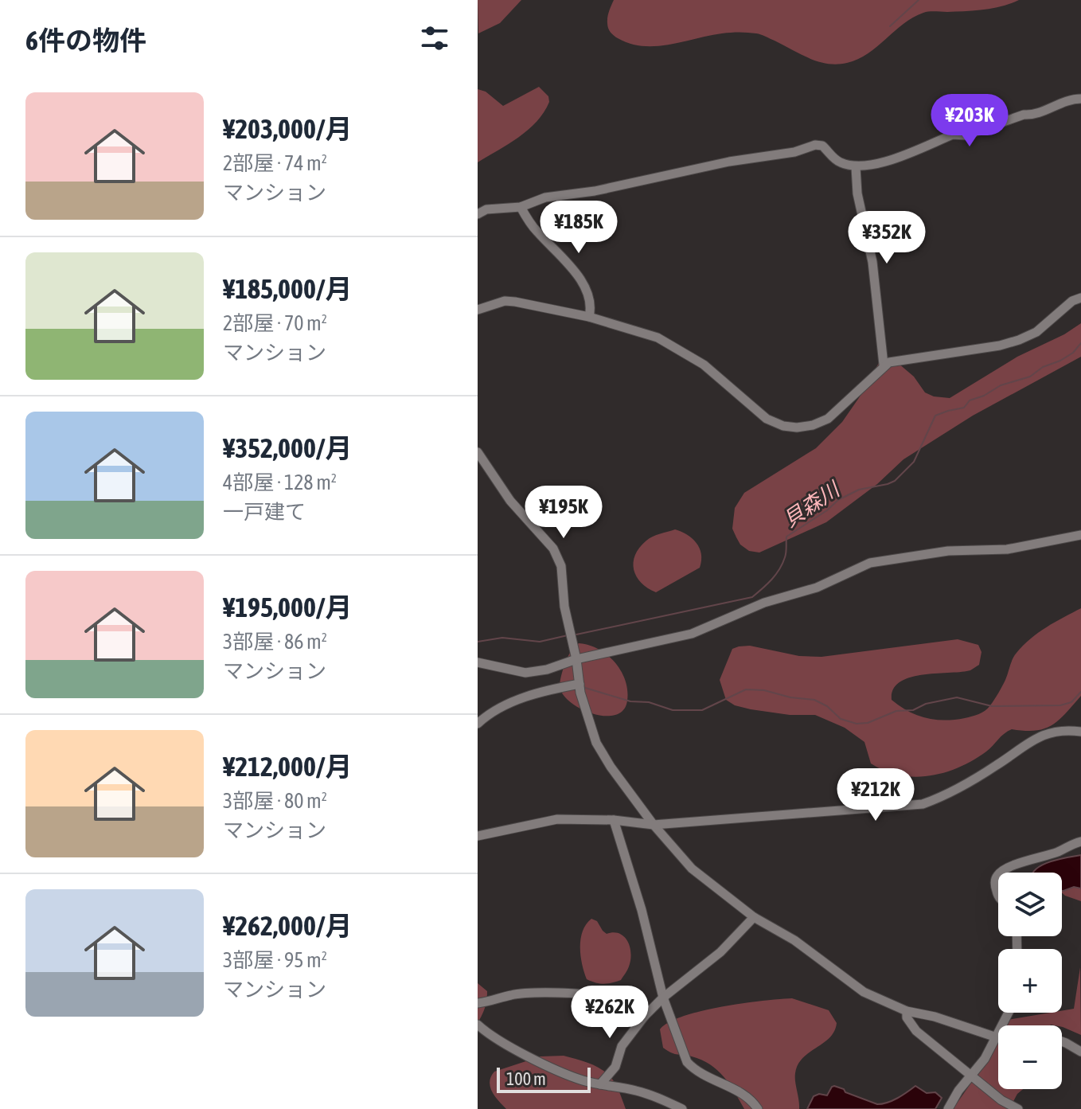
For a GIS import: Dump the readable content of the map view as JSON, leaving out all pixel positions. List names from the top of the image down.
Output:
{
  "water": ["貝森川"],
  "scale_bar": "100 m",
  "page": {
    "heading": "6件の物件",
    "list": [
      {
        "name": "¥203,000/月",
        "note": "2部屋 · 74 m² · マンション"
      },
      {
        "name": "¥185,000/月",
        "note": "2部屋 · 70 m² · マンション"
      },
      {
        "name": "¥352,000/月",
        "note": "4部屋 · 128 m² · 一戸建て"
      },
      {
        "name": "¥195,000/月",
        "note": "3部屋 · 86 m² · マンション"
      },
      {
        "name": "¥212,000/月",
        "note": "3部屋 · 80 m² · マンション"
      },
      {
        "name": "¥262,000/月",
        "note": "3部屋 · 95 m² · マンション"
      }
    ],
    "price": [
      "¥203K",
      "¥185K",
      "¥352K",
      "¥195K",
      "¥212K",
      "¥262K"
    ],
    "map_buttons": ["+", "−"],
    "scale": "100 m"
  }
}
